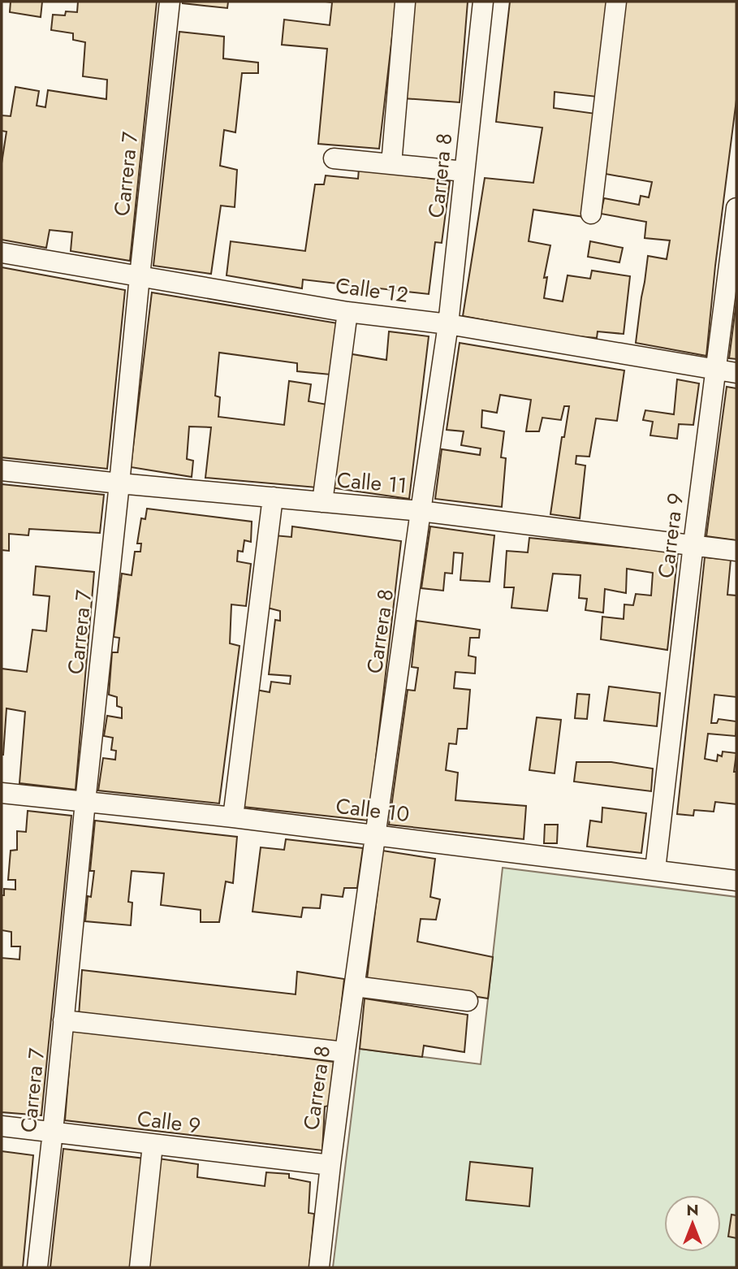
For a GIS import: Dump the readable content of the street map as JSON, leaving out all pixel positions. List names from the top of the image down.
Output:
{
  "streets": {
    "street": [
      "Carrera 7",
      "Carrera 8",
      "Calle 12",
      "Calle 11",
      "Carrera 9",
      "Calle 10",
      "Calle 9"
    ]
  },
  "crossings": [
    ["Carrera 7", "Calle 12"],
    ["Carrera 7", "Calle 11"],
    ["Carrera 7", "Calle 10"],
    ["Carrera 7", "Calle 9"],
    ["Carrera 8", "Calle 12"],
    ["Carrera 8", "Calle 11"],
    ["Carrera 8", "Calle 10"],
    ["Carrera 8", "Calle 9"],
    ["Calle 12", "Carrera 9"],
    ["Calle 11", "Carrera 9"],
    ["Carrera 9", "Calle 10"]
  ],
  "north": "top"
}
